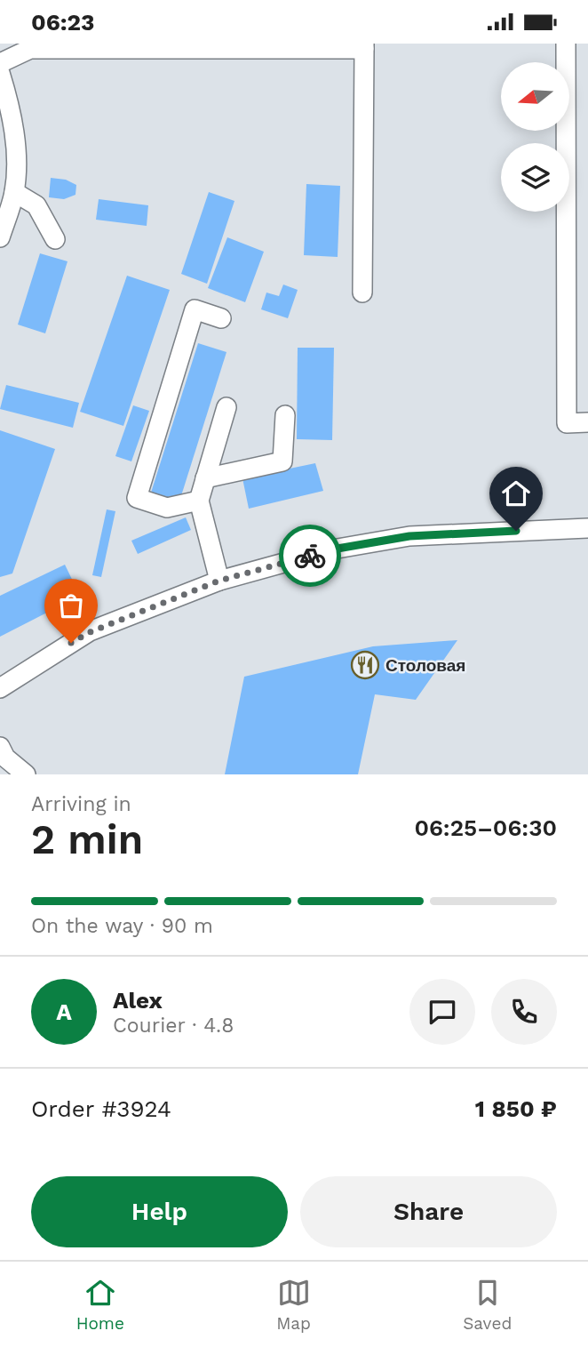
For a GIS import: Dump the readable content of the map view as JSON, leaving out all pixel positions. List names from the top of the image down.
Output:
{
  "places": {
    "restaurant": ["Столовая"]
  },
  "north": "left",
  "page": {
    "status": "06:23",
    "heading": ["2 min", "Arriving in", "06:25–06:30"],
    "panel": [
      "Alex",
      "Courier · 4.8",
      "Order #3924",
      "1 850 ₽"
    ],
    "bar": "On the way · 90 m",
    "round": "A",
    "buttons": ["Help", "Share"],
    "tabs": ["Home", "Map", "Saved"]
  }
}
